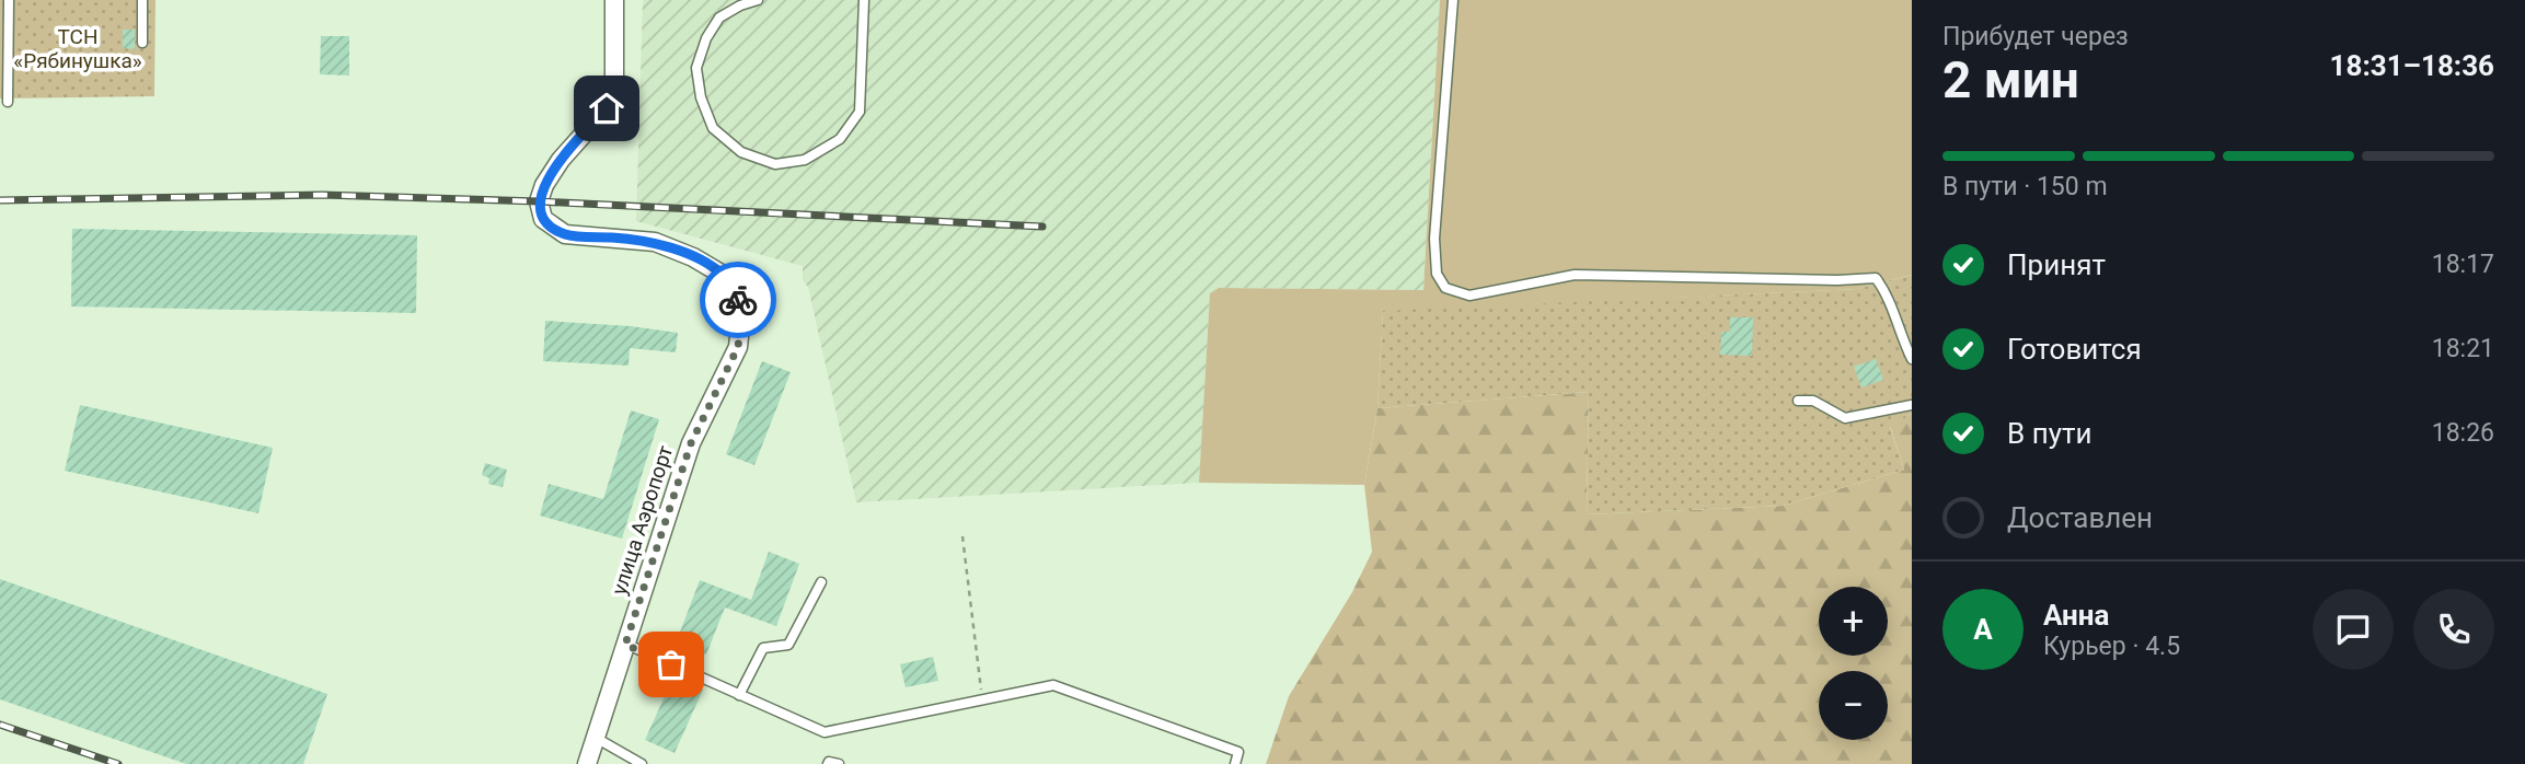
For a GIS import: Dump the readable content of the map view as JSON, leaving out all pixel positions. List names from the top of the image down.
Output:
{
  "streets": {
    "street": ["улица Аэропорт"]
  },
  "parks": ["ТСН «Рябинушка»"],
  "page": {
    "heading": ["2 мин", "Прибудет через", "18:31–18:36"],
    "panel": ["Анна", "Курьер · 4.5"],
    "bar": "В пути · 150 m",
    "list": [
      ["Принят", "18:17"],
      ["Готовится", "18:21"],
      ["В пути", "18:26"],
      "Доставлен"
    ],
    "map_buttons": ["+", "−"],
    "round": "А"
  }
}
